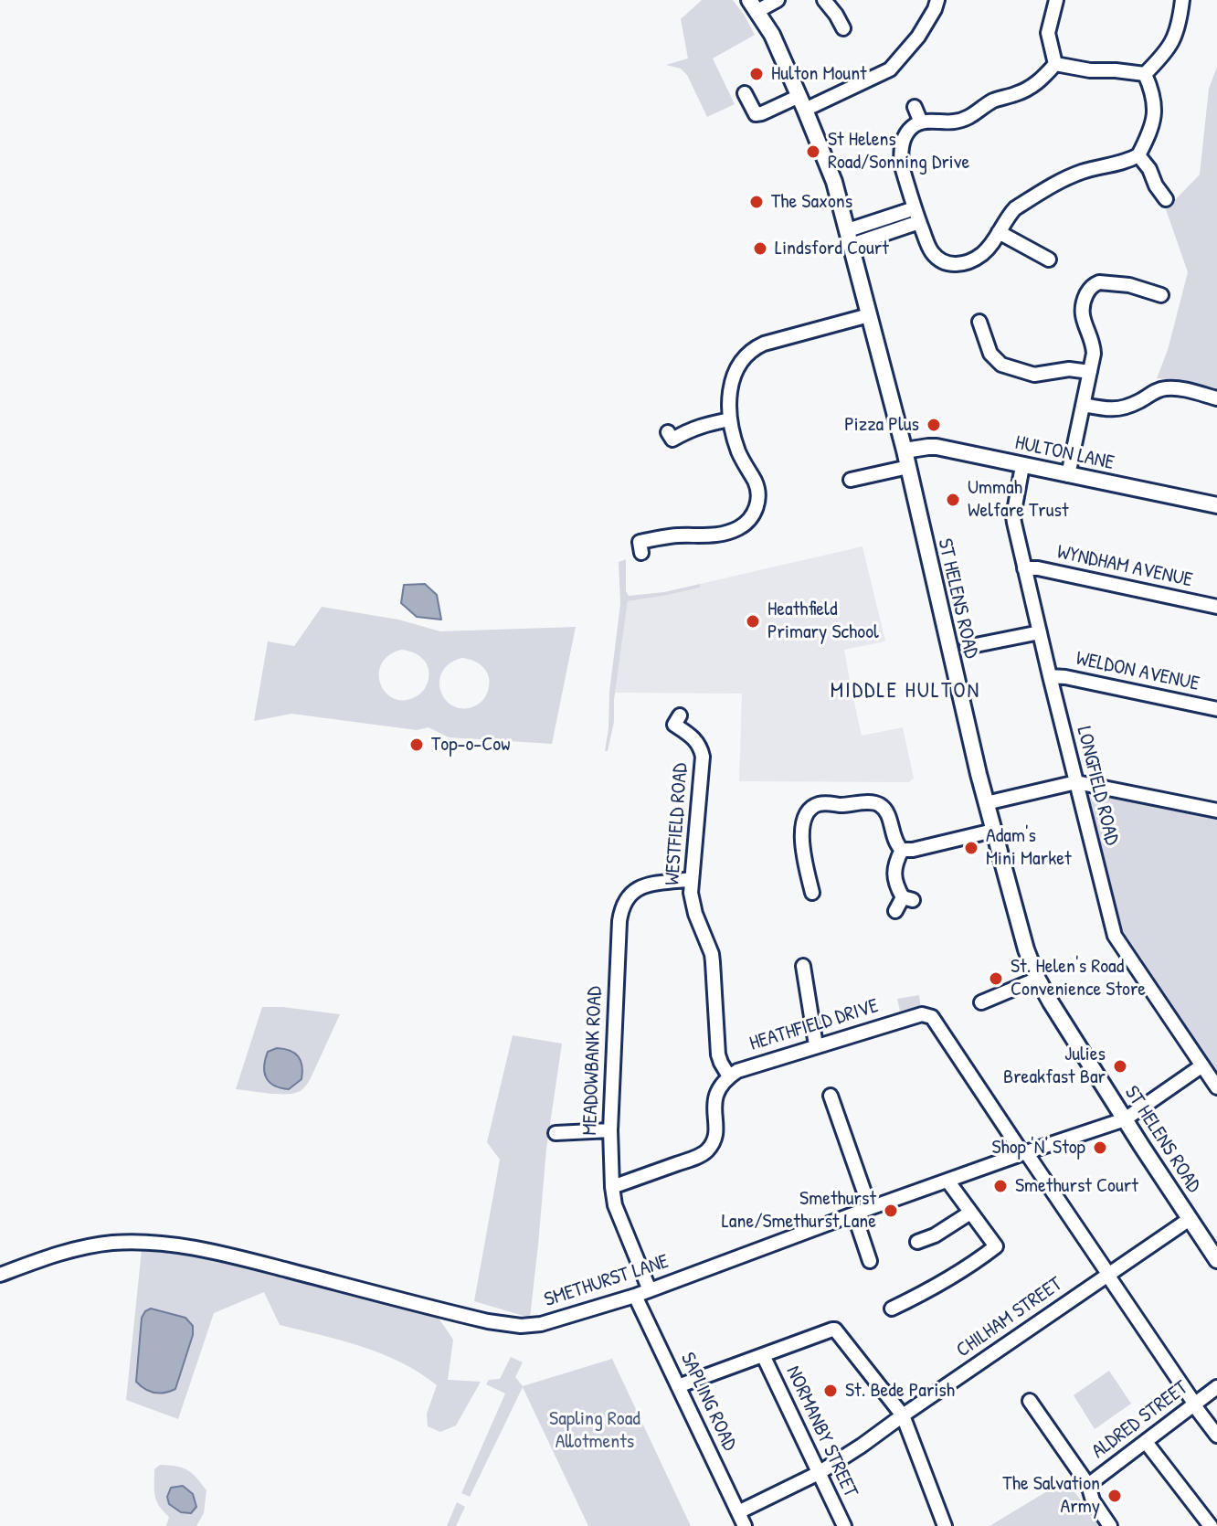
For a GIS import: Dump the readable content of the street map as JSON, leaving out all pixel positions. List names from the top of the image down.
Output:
{
  "streets": {
    "main road": ["HULTON LANE", "ST HELENS ROAD"],
    "street": [
      "WYNDHAM AVENUE",
      "WELDON AVENUE",
      "LONGFIELD ROAD",
      "WESTFIELD ROAD",
      "HEATHFIELD DRIVE",
      "MEADOWBANK ROAD",
      "SMETHURST LANE",
      "CHILHAM STREET",
      "SAPLING ROAD",
      "ALDRED STREET",
      "NORMANBY STREET"
    ]
  },
  "crossings": [
    ["HULTON LANE", "ST HELENS ROAD"],
    ["HULTON LANE", "LONGFIELD ROAD"],
    ["WYNDHAM AVENUE", "LONGFIELD ROAD"],
    ["ST HELENS ROAD", "SMETHURST LANE"],
    ["ST HELENS ROAD", "CHILHAM STREET"],
    ["WELDON AVENUE", "LONGFIELD ROAD"],
    ["LONGFIELD ROAD", "SMETHURST LANE"],
    ["WESTFIELD ROAD", "HEATHFIELD DRIVE"],
    ["WESTFIELD ROAD", "MEADOWBANK ROAD"],
    ["HEATHFIELD DRIVE", "SMETHURST LANE"],
    ["MEADOWBANK ROAD", "SMETHURST LANE"],
    ["SMETHURST LANE", "SAPLING ROAD"],
    ["CHILHAM STREET", "SAPLING ROAD"],
    ["CHILHAM STREET", "NORMANBY STREET"]
  ],
  "districts": ["MIDDLE HULTON"],
  "parks": ["Sapling Road Allotments"],
  "places": [
    "Hulton Mount",
    "St Helens Road/Sonning Drive",
    "The Saxons",
    "Lindsford Court",
    "Pizza Plus",
    "Ummah Welfare Trust",
    "Heathfield Primary School",
    "Top-o-Cow",
    "Adam's Mini Market",
    "St. Helen's Road Convenience Store",
    "Julies Breakfast Bar",
    "Shop 'N' Stop",
    "Smethurst Court",
    "Smethurst Lane/Smethurst Lane",
    "St. Bede Parish",
    "The Salvation Army"
  ]
}
